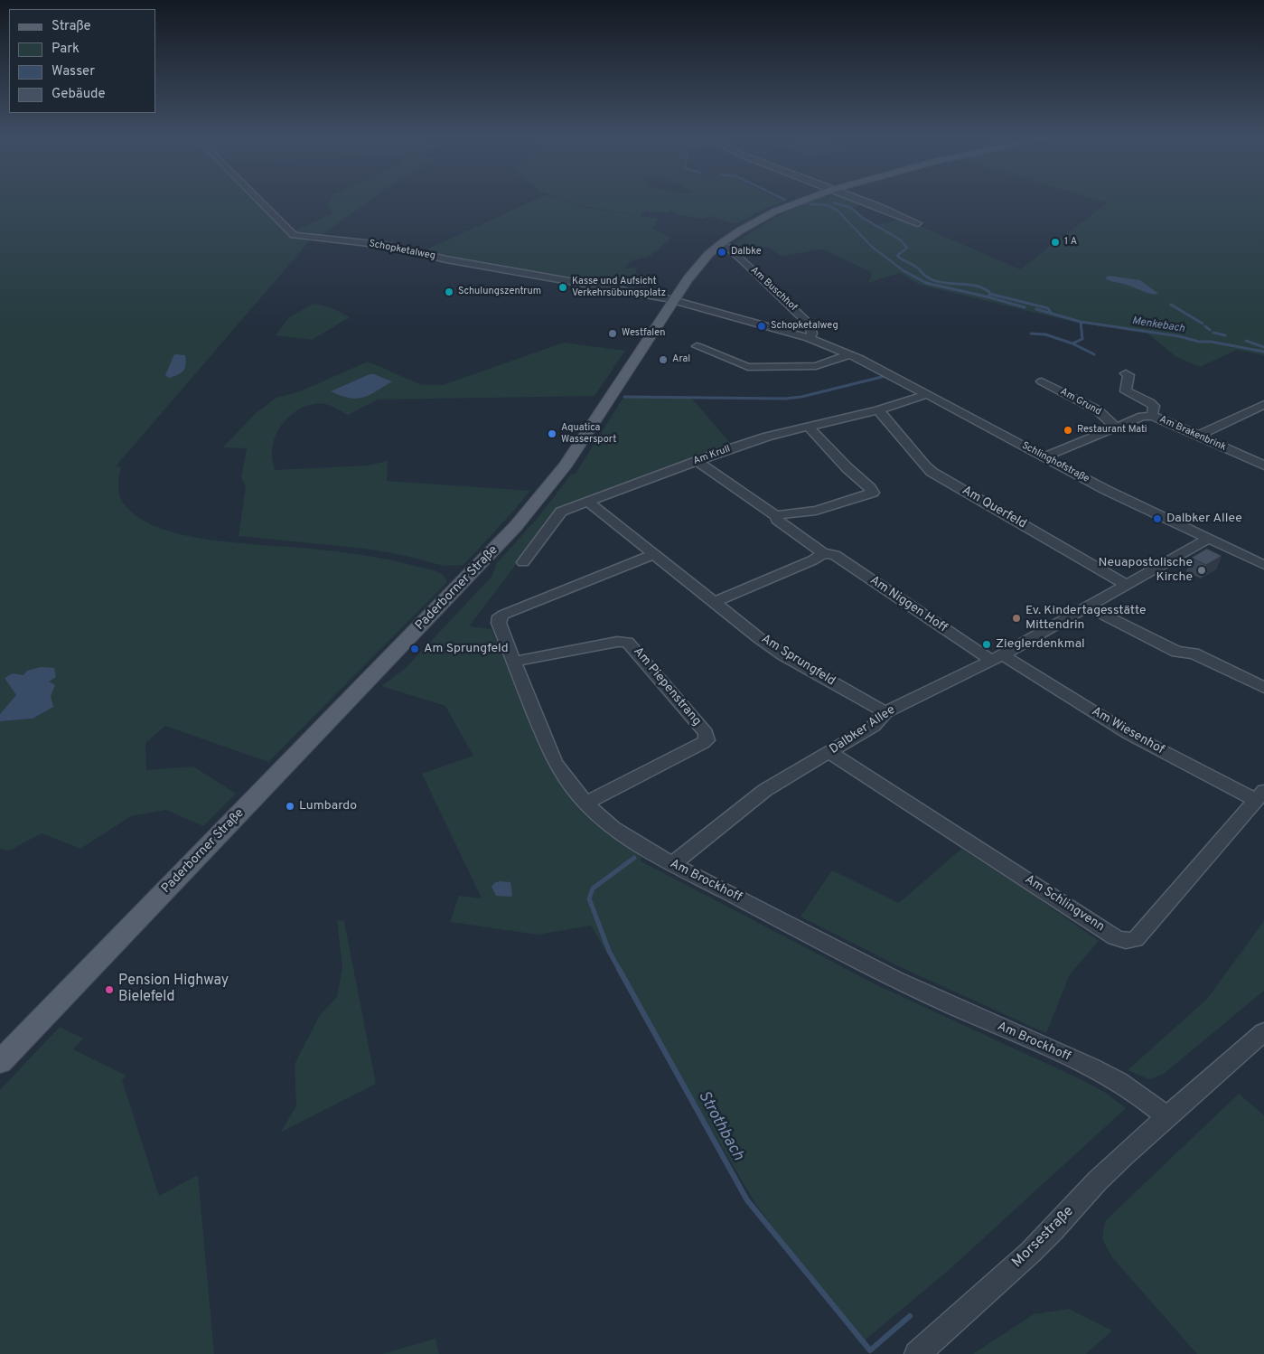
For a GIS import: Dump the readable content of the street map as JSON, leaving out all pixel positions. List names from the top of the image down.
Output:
{
  "streets": {
    "main road": ["Paderborner Straße"],
    "street": [
      "Schopketalweg",
      "Am Buschhof",
      "Am Grund",
      "Am Brakenbrink",
      "Am Krull",
      "Schlinghofstraße",
      "Am Querfeld",
      "Am Niggen Hoff",
      "Am Sprungfeld",
      "Am Piepenstrang",
      "Dalbker Allee",
      "Am Wiesenhof",
      "Am Brockhoff",
      "Am Schlingvenn",
      "Morsestraße"
    ]
  },
  "crossings": [
    ["Schopketalweg", "Schlinghofstraße"],
    ["Schopketalweg", "Paderborner Straße"],
    ["Am Buschhof", "Schlinghofstraße"],
    ["Am Buschhof", "Paderborner Straße"],
    ["Am Grund", "Am Brakenbrink"],
    ["Am Brakenbrink", "Schlinghofstraße"],
    ["Am Krull", "Schlinghofstraße"],
    ["Am Krull", "Am Querfeld"],
    ["Am Krull", "Am Niggen Hoff"],
    ["Am Krull", "Am Sprungfeld"],
    ["Schlinghofstraße", "Paderborner Straße"],
    ["Schlinghofstraße", "Dalbker Allee"],
    ["Am Querfeld", "Dalbker Allee"],
    ["Am Niggen Hoff", "Dalbker Allee"],
    ["Am Niggen Hoff", "Am Wiesenhof"],
    ["Am Sprungfeld", "Dalbker Allee"],
    ["Am Sprungfeld", "Am Brockhoff"],
    ["Am Piepenstrang", "Am Brockhoff"],
    ["Dalbker Allee", "Am Wiesenhof"],
    ["Dalbker Allee", "Am Brockhoff"],
    ["Dalbker Allee", "Am Schlingvenn"],
    ["Am Wiesenhof", "Am Schlingvenn"],
    ["Am Brockhoff", "Morsestraße"]
  ],
  "water": ["Menkebach", "Strothbach"],
  "places": [
    "1 A",
    "Dalbke",
    "Kasse und Aufsicht Verkehrsübungsplatz",
    "Schulungszentrum",
    "Schopketalweg",
    "Westfalen",
    "Aral",
    "Restaurant Mati",
    "Aquatica Wassersport",
    "Dalbker Allee",
    "Neuapostolische Kirche",
    "Ev. Kindertagesstätte Mittendrin",
    "Zieglerdenkmal",
    "Am Sprungfeld",
    "Lumbardo",
    "Pension Highway Bielefeld"
  ],
  "legend": [
    "Straße",
    "Park",
    "Wasser",
    "Gebäude"
  ]
}
